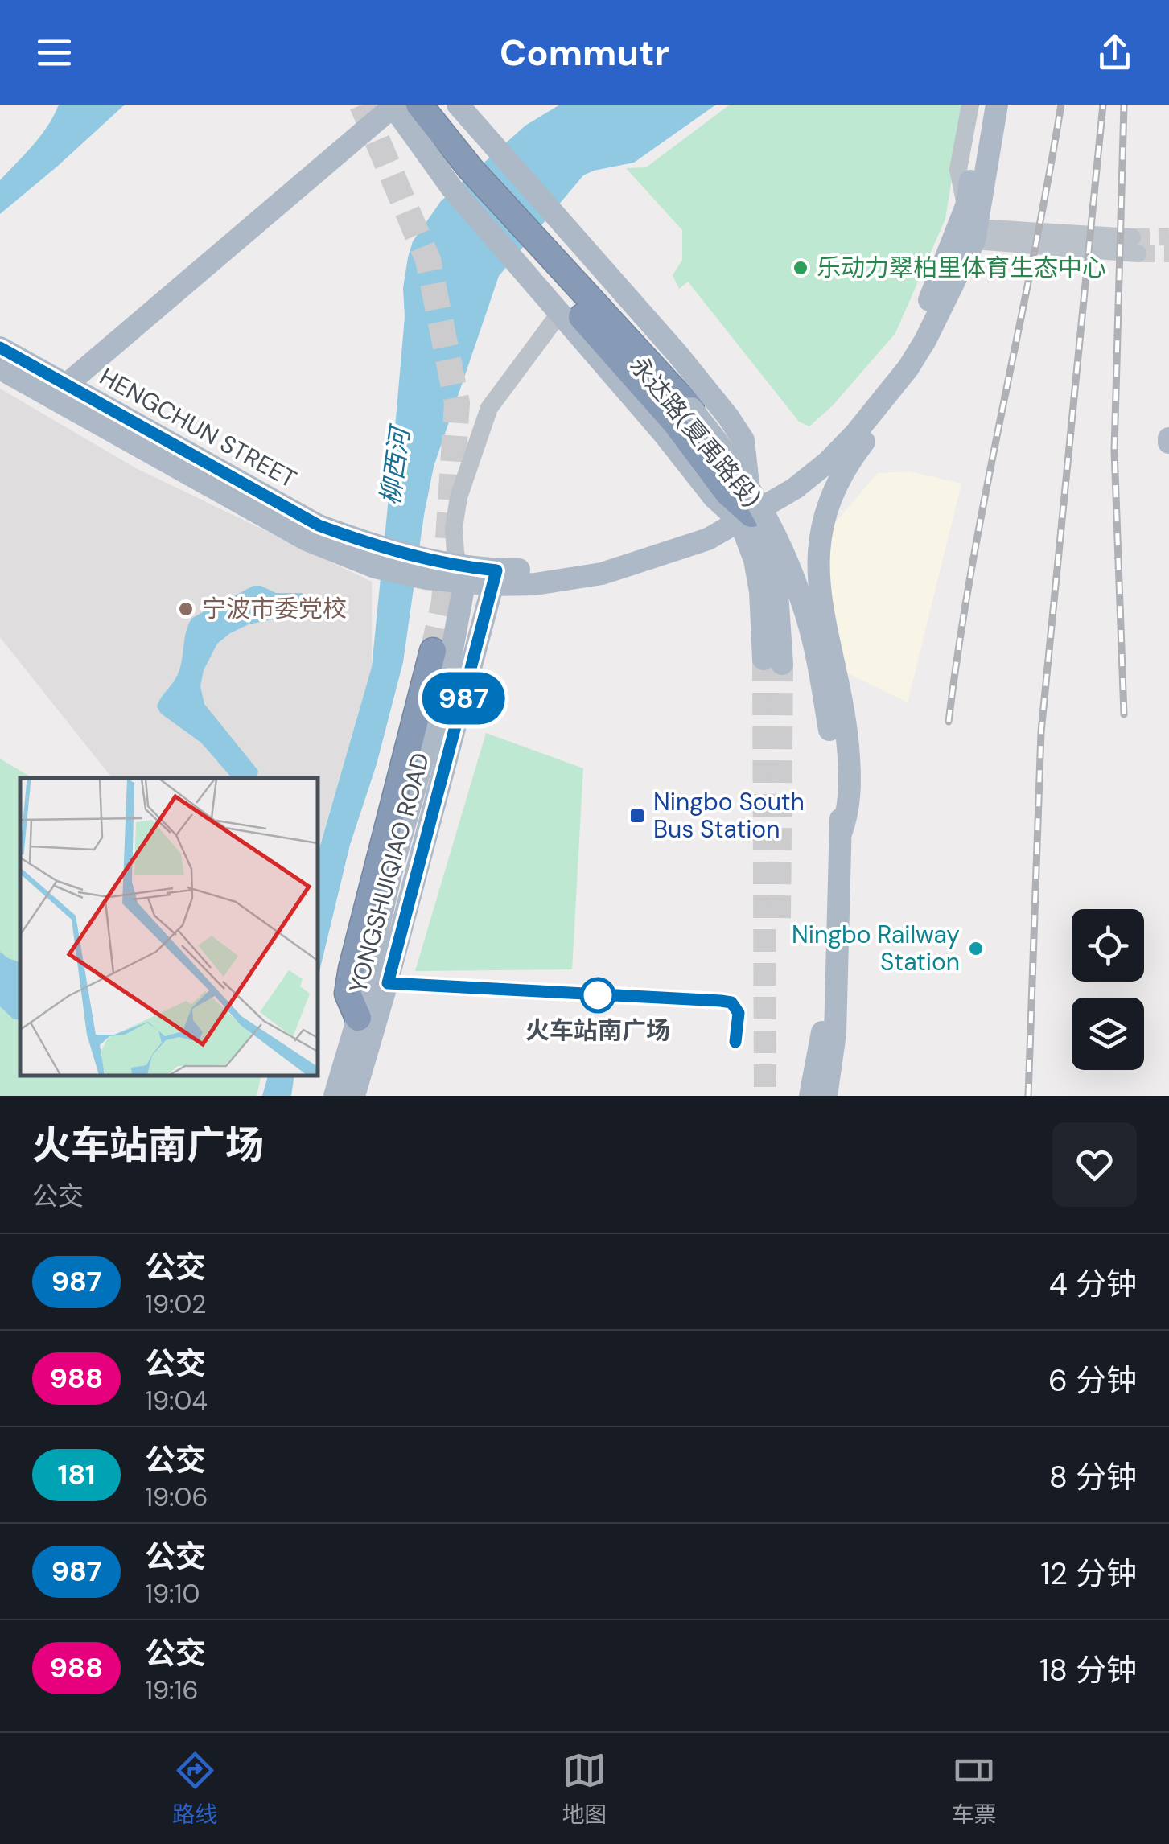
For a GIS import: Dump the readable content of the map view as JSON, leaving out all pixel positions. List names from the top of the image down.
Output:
{
  "streets": {
    "main road": ["HENGCHUN STREET", "永达路(夏禹路段)", "YONGSHUIQIAO ROAD"]
  },
  "crossings": [
    ["HENGCHUN STREET", "永达路(夏禹路段)"],
    ["HENGCHUN STREET", "YONGSHUIQIAO ROAD"]
  ],
  "water": ["柳西河"],
  "places": {
    "other": [
      "乐动力翠柏里体育生态中心",
      "宁波市委党校",
      "Ningbo Railway Station",
      "火车站南广场"
    ],
    "transit": ["Ningbo South Bus Station"]
  },
  "lines": ["bus line 987"],
  "page": {
    "header": "Commutr",
    "on_map": "987",
    "heading": ["火车站南广场", "公交"],
    "list": [
      {
        "mark": "987",
        "name": "公交",
        "note": "19:02",
        "value": "4 分钟"
      },
      {
        "mark": "988",
        "name": "公交",
        "note": "19:04",
        "value": "6 分钟"
      },
      {
        "mark": "181",
        "name": "公交",
        "note": "19:06",
        "value": "8 分钟"
      },
      {
        "mark": "987",
        "name": "公交",
        "note": "19:10",
        "value": "12 分钟"
      },
      {
        "mark": "988",
        "name": "公交",
        "note": "19:16",
        "value": "18 分钟"
      }
    ],
    "tabs": ["路线", "地图", "车票"]
  }
}
